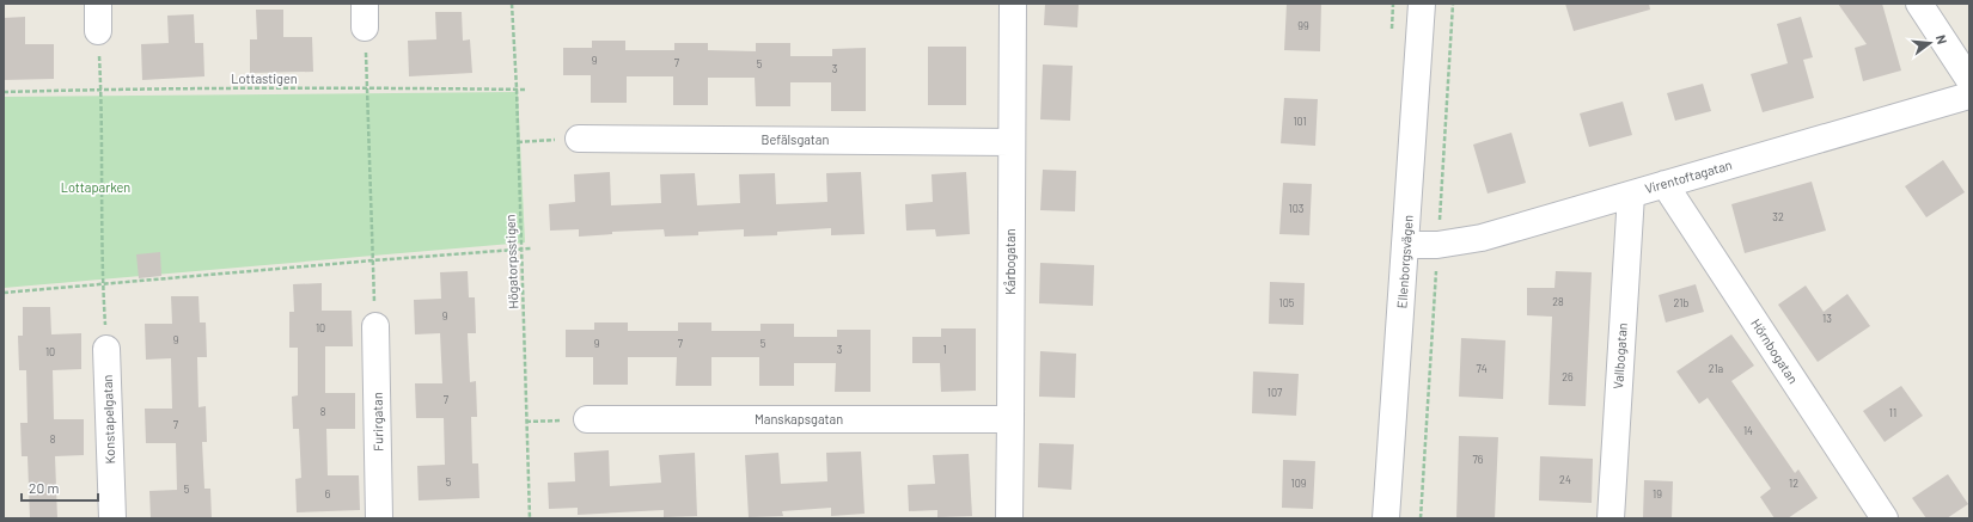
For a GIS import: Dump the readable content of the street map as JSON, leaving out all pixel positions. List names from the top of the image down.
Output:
{
  "streets": {
    "street": [
      "Befälsgatan",
      "Virentoftagatan",
      "Kårbogatan",
      "Ellenborgsvägen",
      "Hörnbogatan",
      "Vallbogatan",
      "Konstapelgatan",
      "Manskapsgatan",
      "Furirgatan"
    ],
    "path": ["Lottastigen", "Högatorpsstigen"]
  },
  "crossings": [
    ["Lottastigen", "Högatorpsstigen"],
    ["Befälsgatan", "Kårbogatan"],
    ["Virentoftagatan", "Ellenborgsvägen"],
    ["Virentoftagatan", "Hörnbogatan"],
    ["Virentoftagatan", "Vallbogatan"],
    ["Kårbogatan", "Manskapsgatan"]
  ],
  "parks": ["Lottaparken"],
  "house_numbers": [
    "99",
    "9",
    "7",
    "5",
    "3",
    "101",
    "103",
    "32",
    "28",
    "105",
    "21b",
    "9",
    "13",
    "10",
    "9",
    "9",
    "7",
    "5",
    "3",
    "1",
    "10",
    "74",
    "21a",
    "26",
    "107",
    "7",
    "8",
    "11",
    "7",
    "14",
    "8",
    "76",
    "24",
    "5",
    "109",
    "12",
    "5",
    "6",
    "19"
  ],
  "scale_bar": "20 m",
  "north": "right"
}
